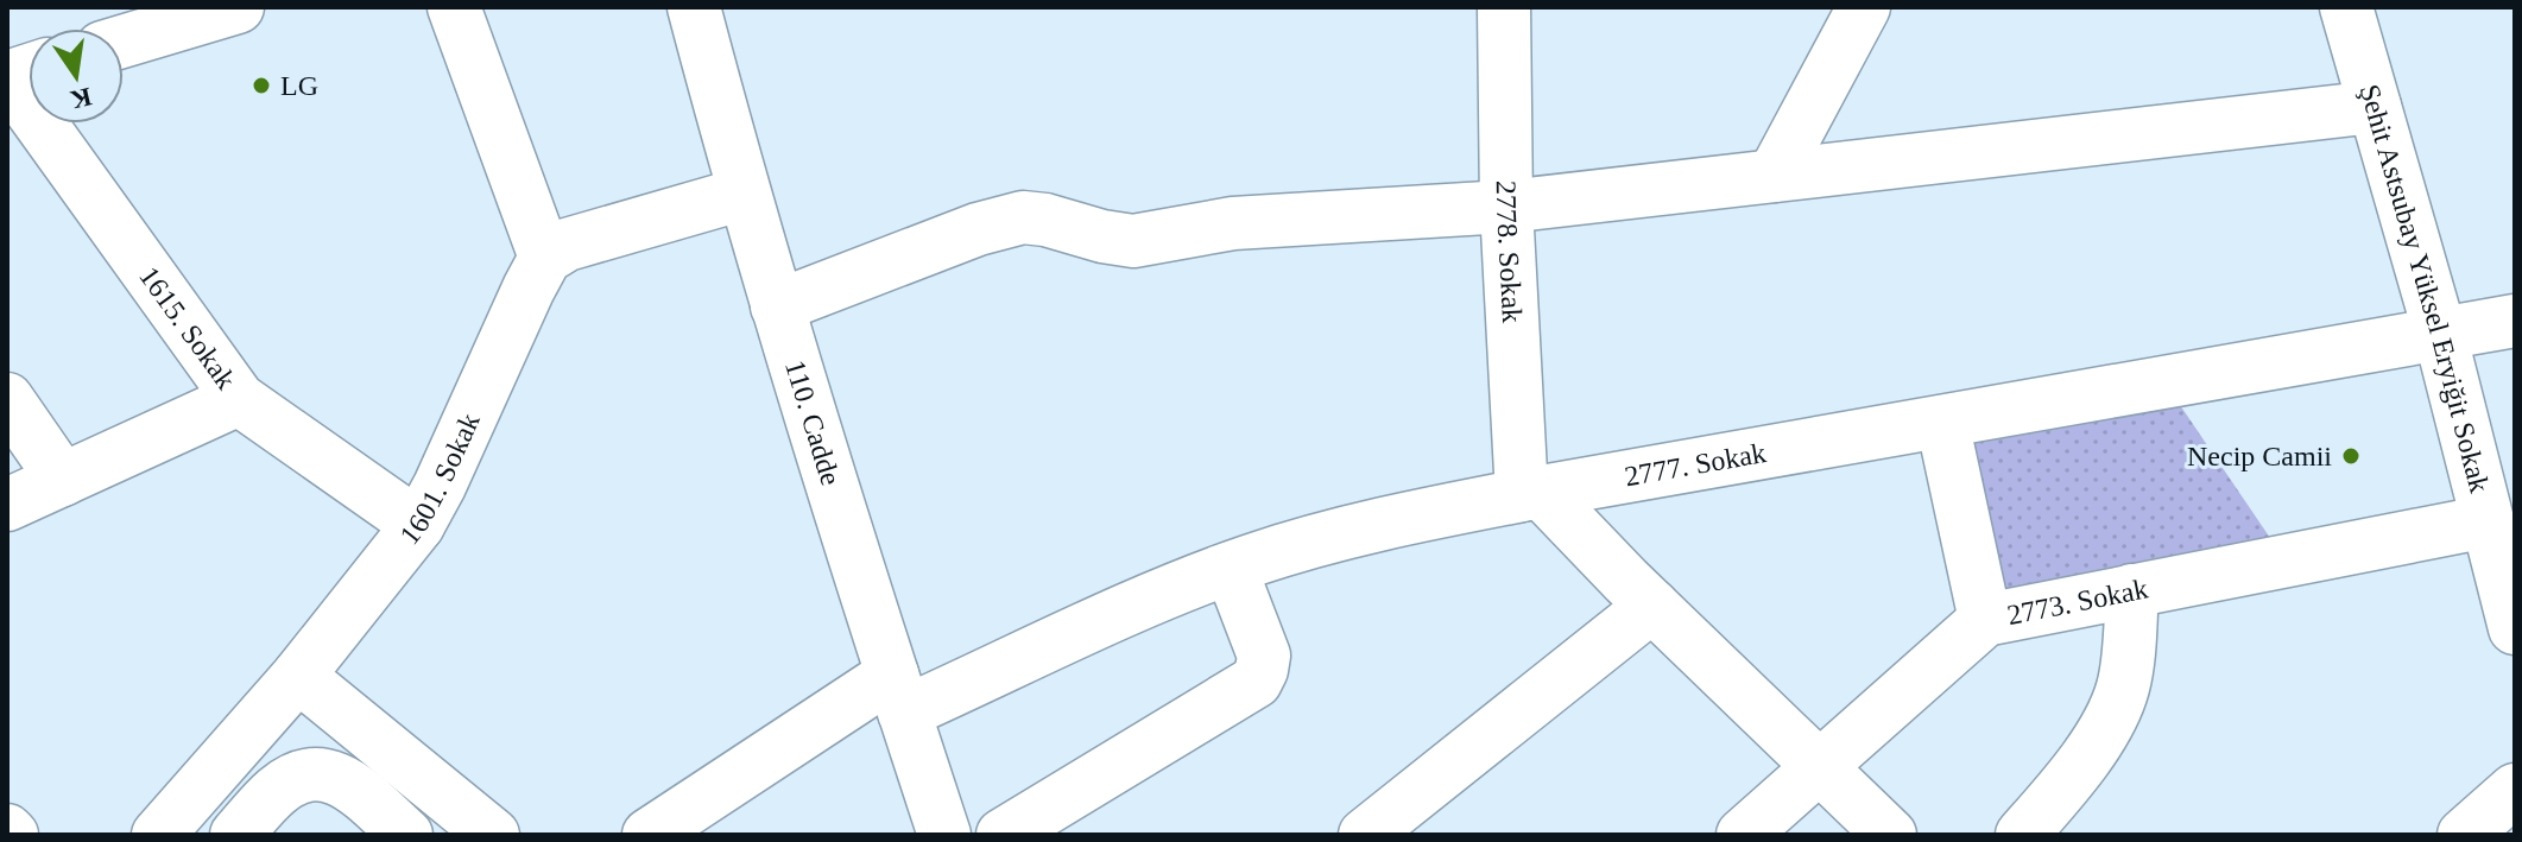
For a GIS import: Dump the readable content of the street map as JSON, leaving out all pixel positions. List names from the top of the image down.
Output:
{
  "streets": {
    "street": [
      "2778. Sokak",
      "Şehit Astsubay Yüksel Eryiğit Sokak",
      "1615. Sokak",
      "110. Cadde",
      "2777. Sokak",
      "1601. Sokak",
      "2773. Sokak"
    ]
  },
  "crossings": [
    ["2778. Sokak", "2777. Sokak"],
    ["Şehit Astsubay Yüksel Eryiğit Sokak", "2777. Sokak"],
    ["Şehit Astsubay Yüksel Eryiğit Sokak", "2773. Sokak"],
    ["1615. Sokak", "1601. Sokak"],
    ["110. Cadde", "2777. Sokak"]
  ],
  "places": ["LG", "Necip Camii"],
  "north": "bottom"
}
